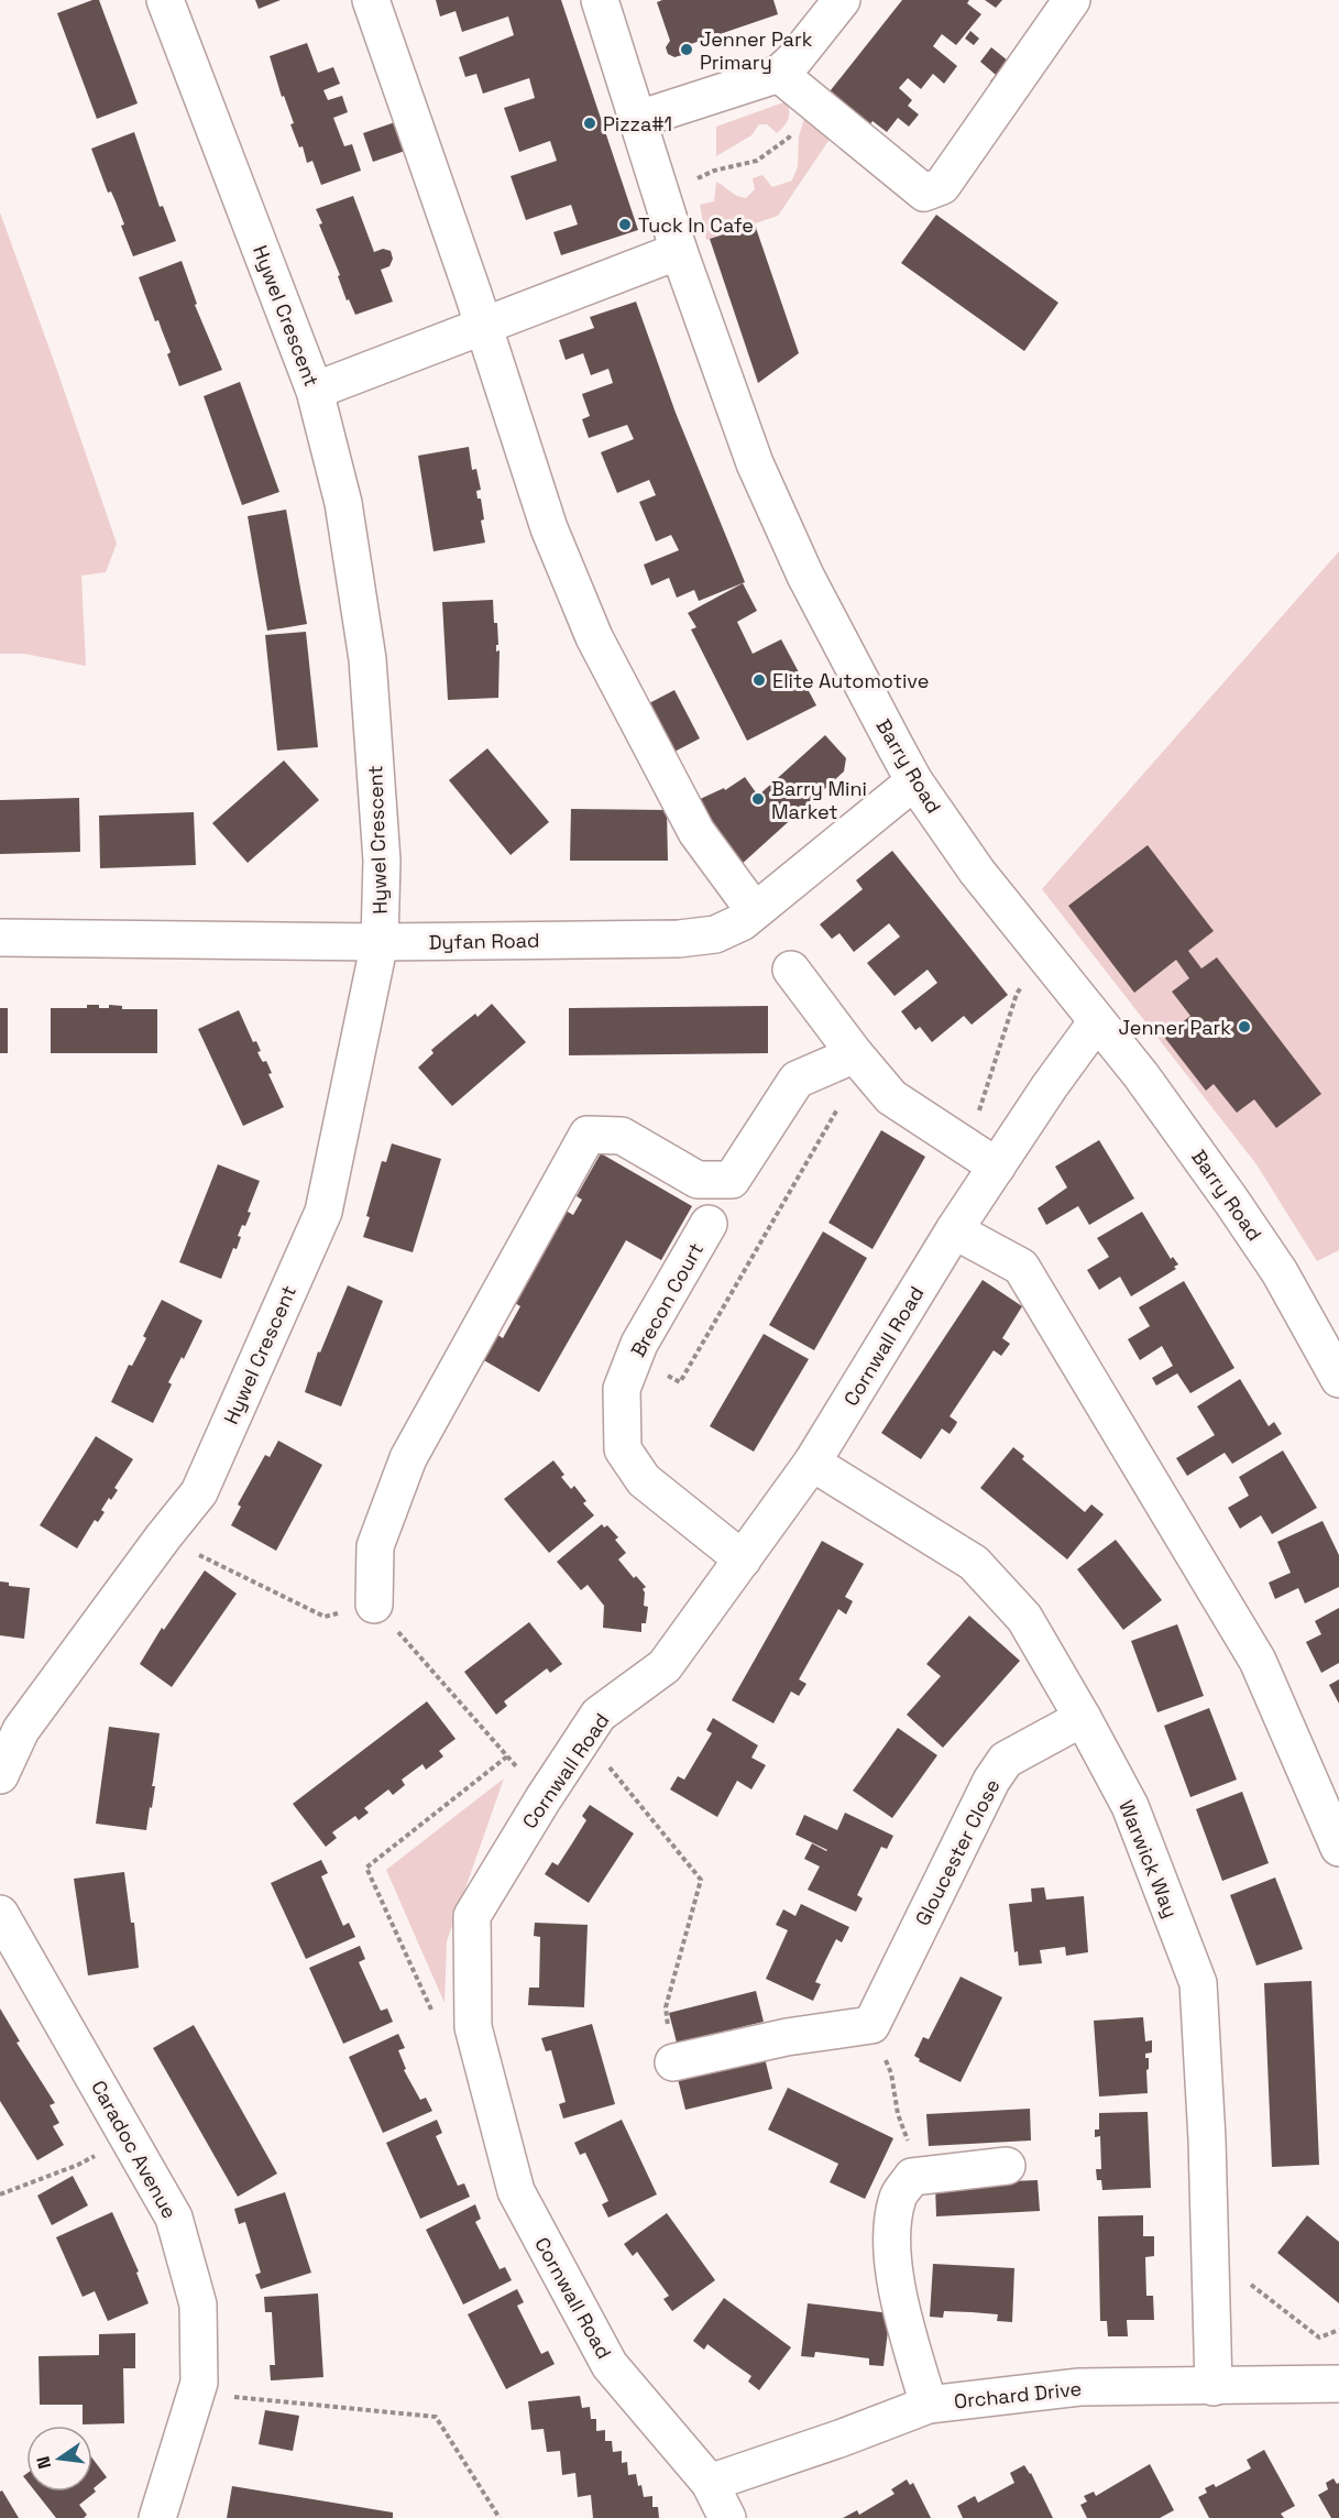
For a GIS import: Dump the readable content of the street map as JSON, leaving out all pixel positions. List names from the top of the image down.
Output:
{
  "streets": {
    "street": [
      "Hywel Crescent",
      "Barry Road",
      "Dyfan Road",
      "Brecon Court",
      "Cornwall Road",
      "Gloucester Close",
      "Warwick Way",
      "Caradoc Avenue",
      "Orchard Drive"
    ]
  },
  "crossings": [
    ["Hywel Crescent", "Dyfan Road"],
    ["Barry Road", "Dyfan Road"],
    ["Barry Road", "Cornwall Road"],
    ["Brecon Court", "Cornwall Road"],
    ["Cornwall Road", "Warwick Way"],
    ["Cornwall Road", "Orchard Drive"],
    ["Gloucester Close", "Warwick Way"],
    ["Warwick Way", "Orchard Drive"]
  ],
  "places": [
    "Jenner Park Primary",
    "Pizza#1",
    "Tuck In Cafe",
    "Elite Automotive",
    "Barry Mini Market",
    "Jenner Park"
  ],
  "north": "left"
}
